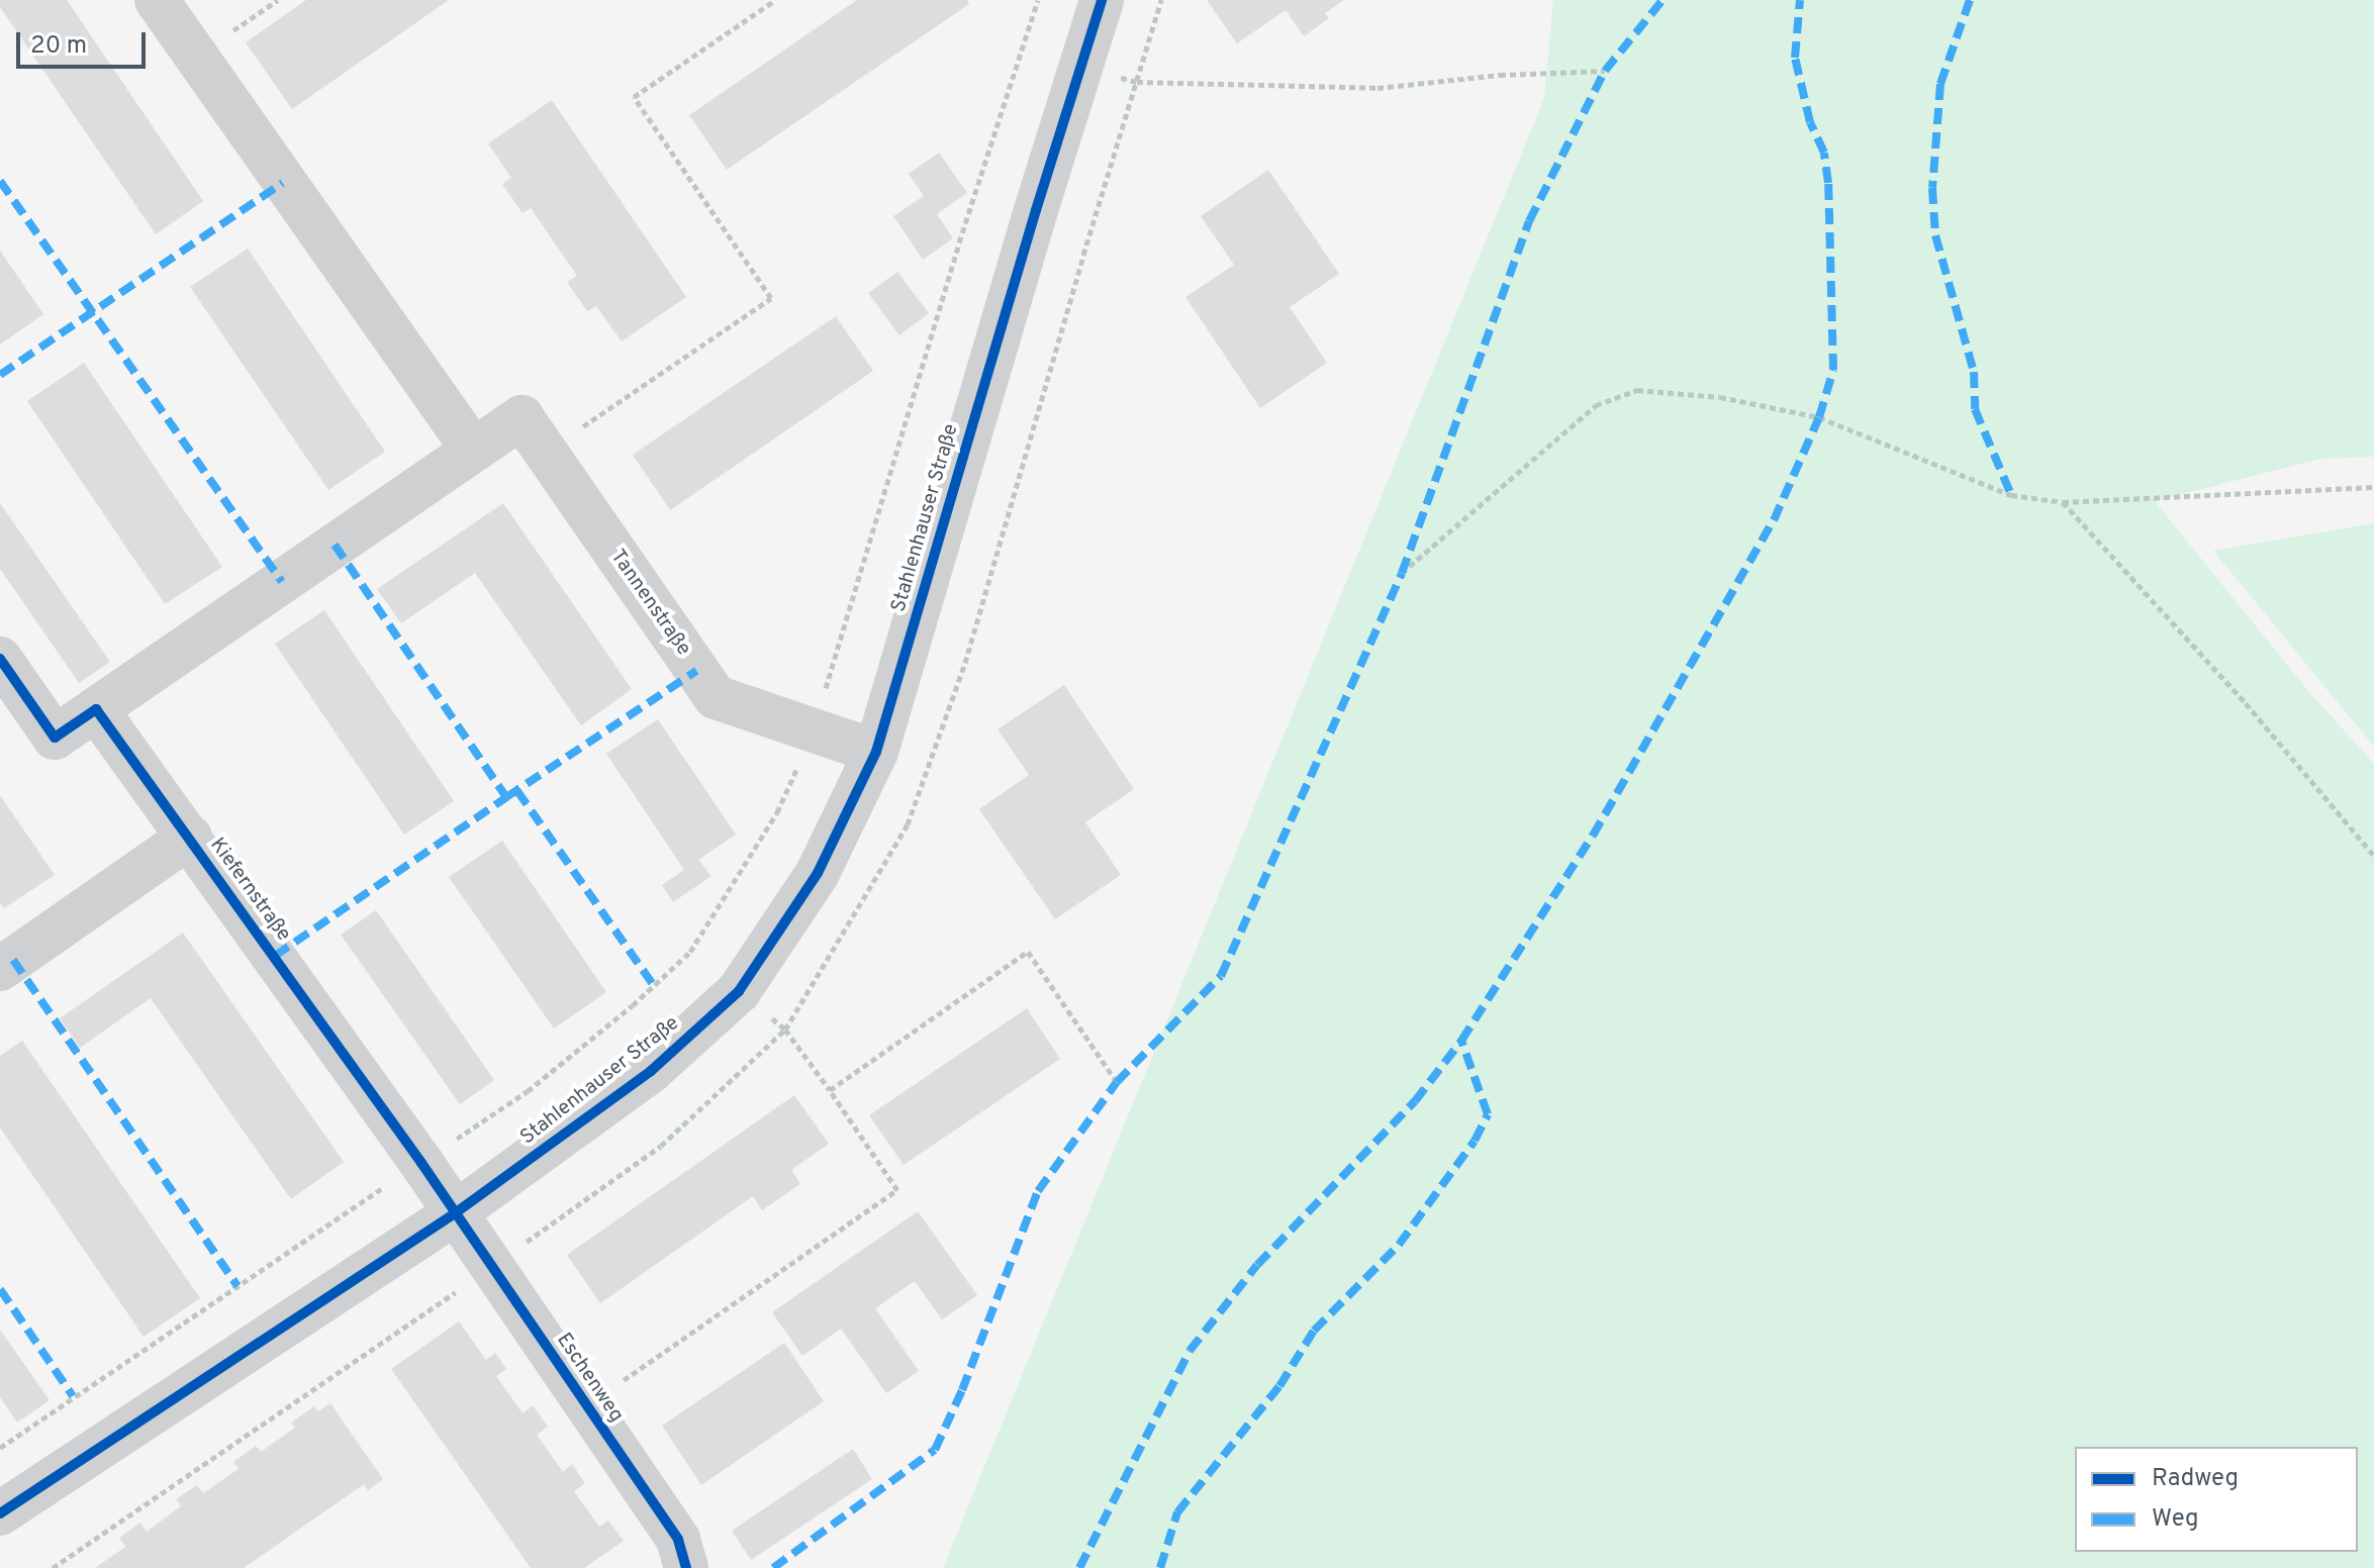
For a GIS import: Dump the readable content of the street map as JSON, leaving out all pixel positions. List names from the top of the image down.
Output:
{
  "streets": {
    "street": [
      "Stahlenhauser Straße",
      "Tannenstraße",
      "Kiefernstraße",
      "Eschenweg"
    ]
  },
  "crossings": [
    ["Stahlenhauser Straße", "Tannenstraße"],
    ["Stahlenhauser Straße", "Kiefernstraße"],
    ["Stahlenhauser Straße", "Eschenweg"],
    ["Tannenstraße", "Kiefernstraße"],
    ["Kiefernstraße", "Eschenweg"]
  ],
  "legend": ["Radweg", "Weg"],
  "scale_bar": "20 m"
}
